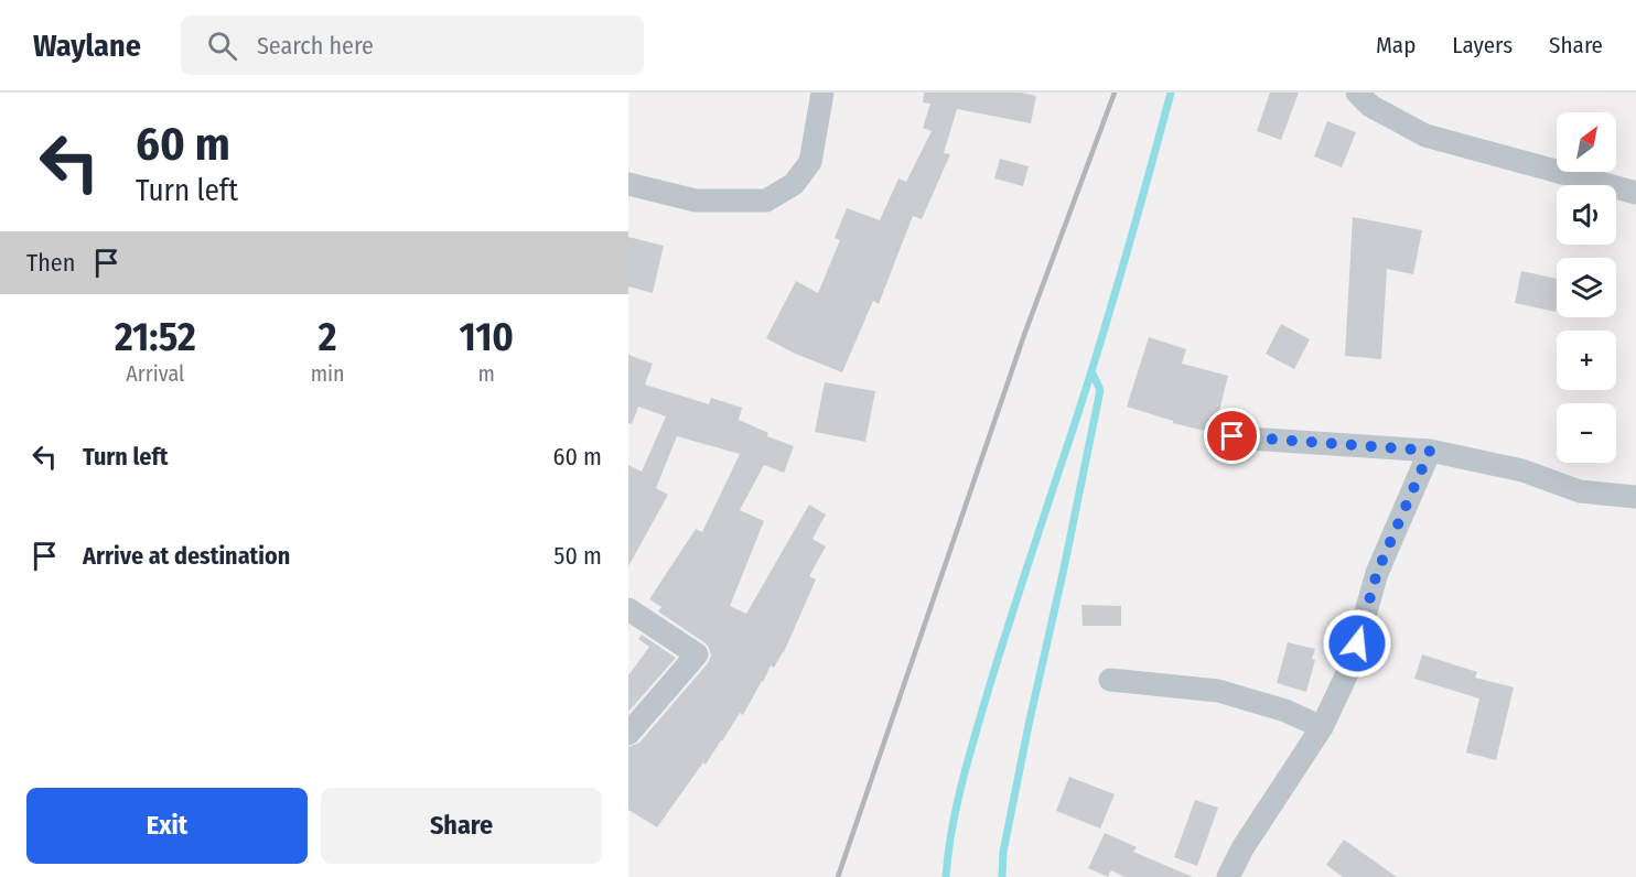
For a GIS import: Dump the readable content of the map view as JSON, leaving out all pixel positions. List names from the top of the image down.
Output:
{
  "north": "top right",
  "page": {
    "header": "Waylane",
    "search": "Search here",
    "nav": ["Map", "Layers", "Share"],
    "turn": ["60 m", "Turn left"],
    "map_buttons": ["+", "−"],
    "then": "Then",
    "eta": [
      "21:52",
      "Arrival",
      "2",
      "min",
      "110",
      "m"
    ],
    "list": [
      {
        "name": "Turn left",
        "value": "60 m"
      },
      {
        "name": "Arrive at destination",
        "value": "50 m"
      }
    ],
    "buttons": ["Exit", "Share"]
  }
}
